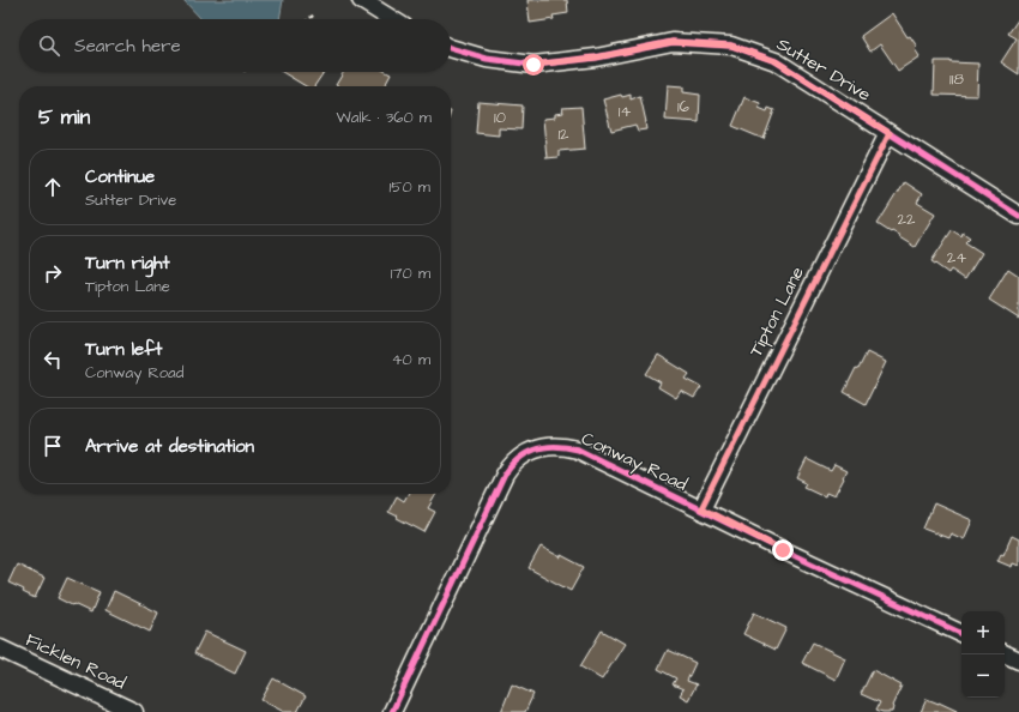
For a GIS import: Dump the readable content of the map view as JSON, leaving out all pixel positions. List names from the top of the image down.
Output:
{
  "streets": {
    "street": [
      "Sutter Drive",
      "Tipton Lane",
      "Conway Road",
      "Ficklen Road"
    ]
  },
  "crossings": [
    ["Sutter Drive", "Tipton Lane"],
    ["Tipton Lane", "Conway Road"]
  ],
  "house_numbers": [
    "118",
    "16",
    "14",
    "10",
    "12",
    "22",
    "24"
  ],
  "page": {
    "search": "Search here",
    "heading": ["5 min", "Walk · 360 m"],
    "list": [
      ["Continue", "Sutter Drive", "150 m"],
      ["Turn right", "Tipton Lane", "170 m"],
      ["Turn left", "Conway Road", "40 m"],
      "Arrive at destination"
    ],
    "map_buttons": ["+", "−"]
  }
}
